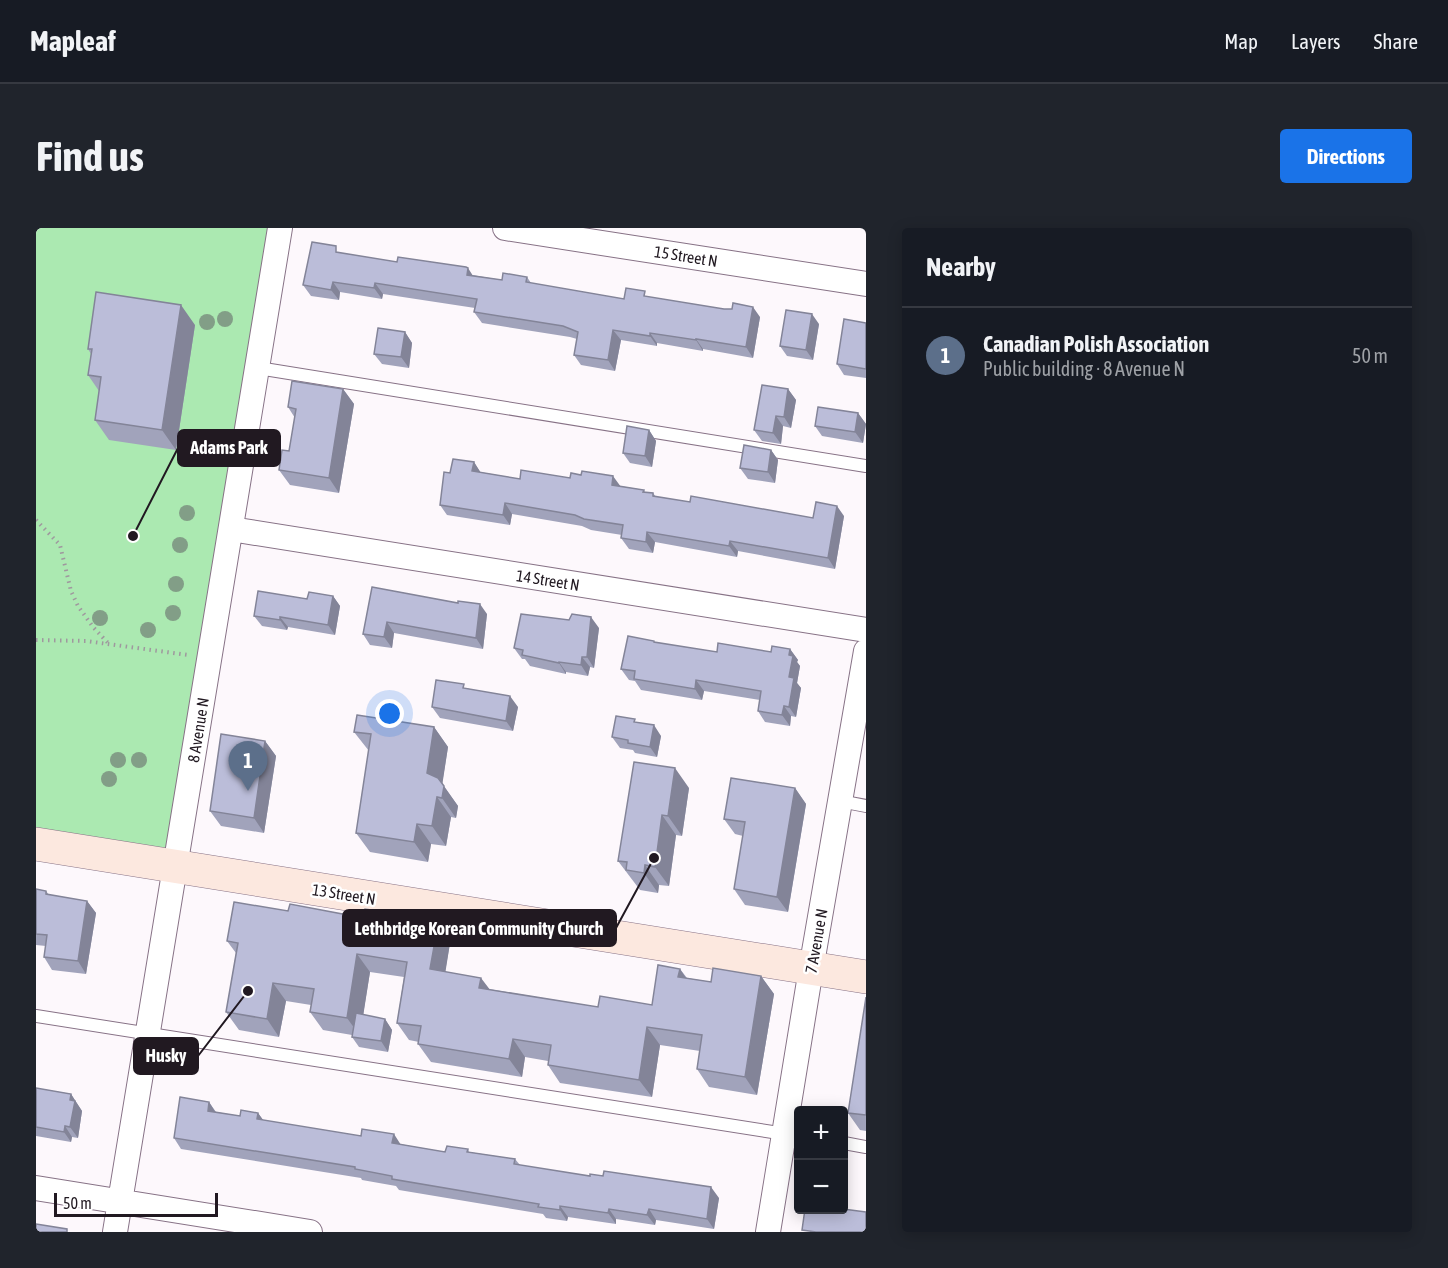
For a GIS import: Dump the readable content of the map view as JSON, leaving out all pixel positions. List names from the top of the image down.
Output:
{
  "streets": {
    "street": [
      "15 Street N",
      "14 Street N",
      "8 Avenue N",
      "13 Street N",
      "7 Avenue N"
    ]
  },
  "crossings": [
    ["14 Street N", "8 Avenue N"],
    ["8 Avenue N", "13 Street N"],
    ["13 Street N", "7 Avenue N"]
  ],
  "places": ["Adams Park", "Lethbridge Korean Community Church", "Husky"],
  "scale_bar": "50 m",
  "page": {
    "header": "Mapleaf",
    "nav": ["Map", "Layers", "Share"],
    "buttons": "Directions",
    "title": "Find us",
    "heading": "Nearby",
    "list": [
      {
        "mark": "1",
        "name": "Canadian Polish Association",
        "note": "Public building · 8 Avenue N",
        "value": "50 m"
      }
    ],
    "pins": "1",
    "map_buttons": ["+", "−"],
    "scale": "50 m"
  }
}
